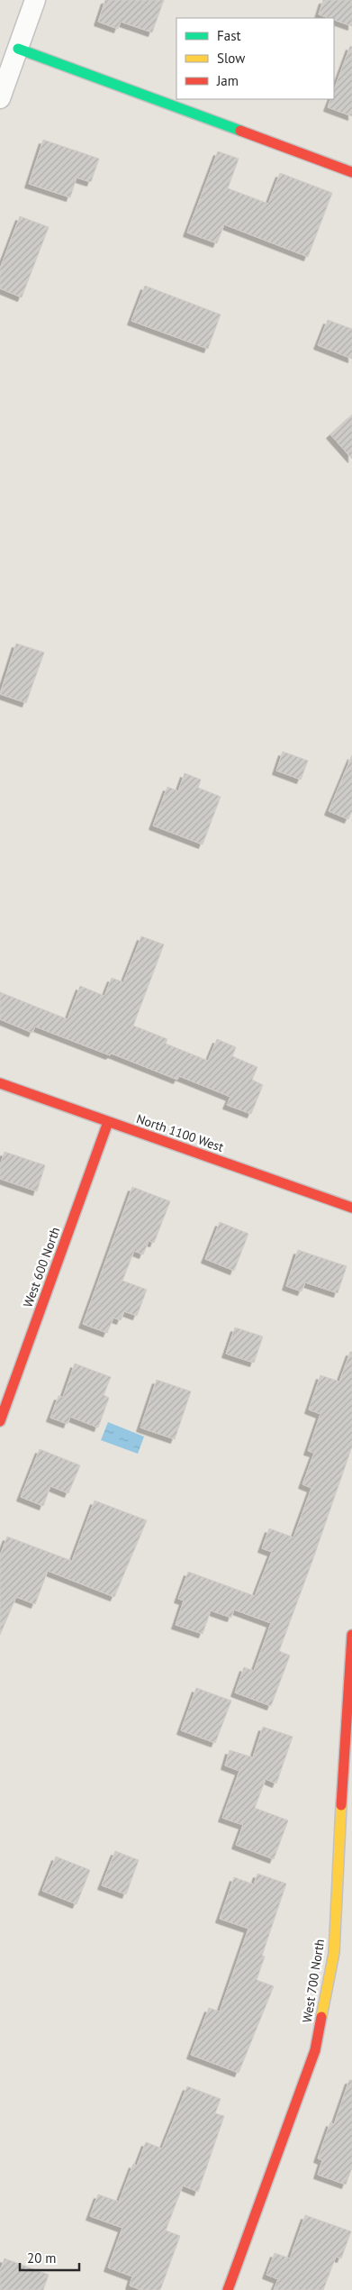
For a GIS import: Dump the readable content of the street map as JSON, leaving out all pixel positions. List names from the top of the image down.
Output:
{
  "streets": {
    "street": ["North 1100 West", "West 600 North", "West 700 North"]
  },
  "crossings": [
    ["North 1100 West", "West 600 North"]
  ],
  "legend": ["Fast", "Slow", "Jam"],
  "scale_bar": "20 m"
}
